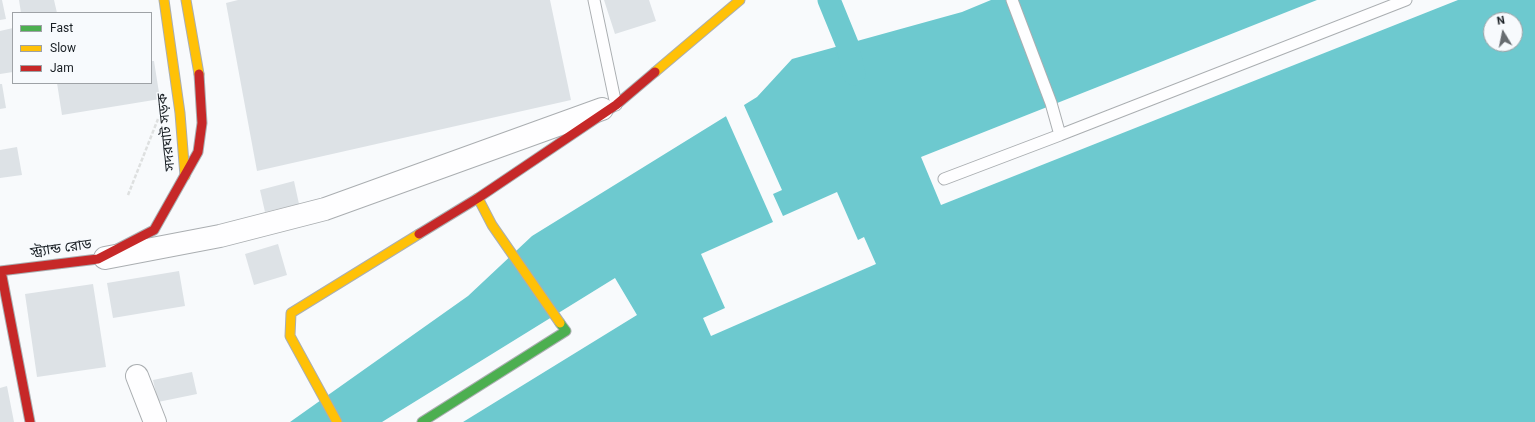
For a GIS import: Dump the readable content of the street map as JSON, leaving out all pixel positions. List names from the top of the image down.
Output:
{
  "streets": {
    "street": ["সদরঘাট সড়ক", "স্ট্র্যান্ড রোড"]
  },
  "crossings": [
    ["সদরঘাট সড়ক", "স্ট্র্যান্ড রোড"]
  ],
  "legend": ["Fast", "Slow", "Jam"],
  "north": "top"
}
